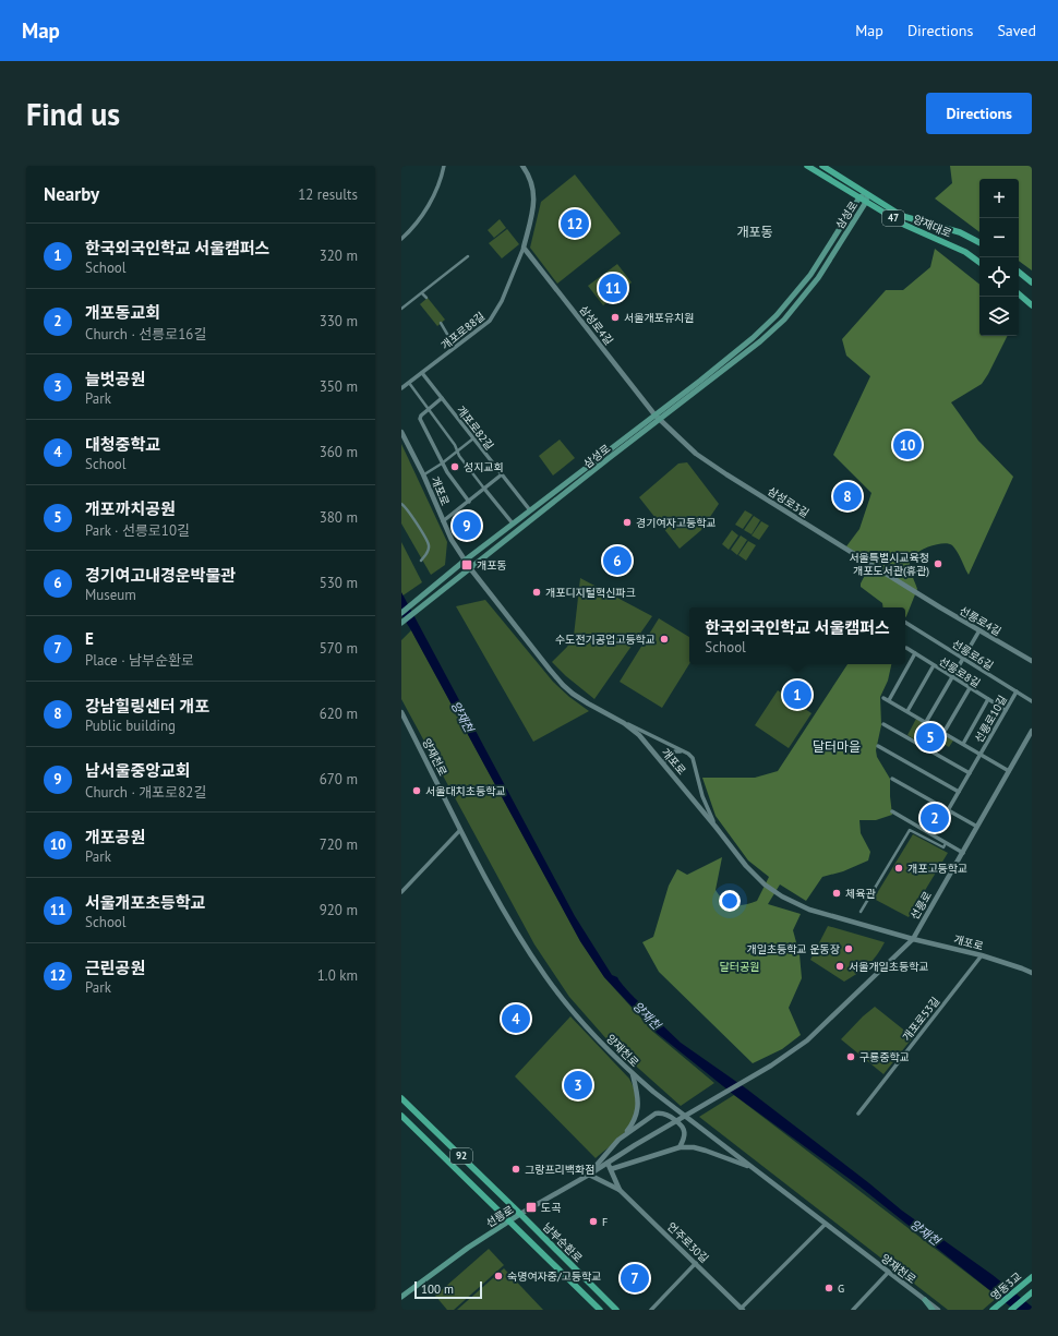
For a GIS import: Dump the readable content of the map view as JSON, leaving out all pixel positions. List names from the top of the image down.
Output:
{
  "streets": {
    "main road": [
      "삼성로",
      "47",
      "양재대로",
      "선릉로",
      "92",
      "남부순환로",
      "영동3교"
    ],
    "street": [
      "삼성로4길",
      "개포로88길",
      "개포로82길",
      "개포로",
      "삼성로3길",
      "선릉로4길",
      "선릉로6길",
      "선릉로8길",
      "선릉로10길",
      "양재천로",
      "개포로53길",
      "언주로30길"
    ]
  },
  "crossings": [
    ["삼성로", "양재대로"],
    ["삼성로", "삼성로4길"],
    ["삼성로", "개포로82길"],
    ["삼성로", "개포로"],
    ["삼성로", "삼성로3길"],
    ["삼성로4길", "개포로88길"],
    ["삼성로4길", "삼성로3길"],
    ["개포로88길", "개포로82길"],
    ["개포로", "선릉로"],
    ["개포로", "개포로53길"],
    ["삼성로3길", "선릉로4길"],
    ["선릉로6길", "선릉로10길"],
    ["선릉로8길", "선릉로10길"],
    ["선릉로10길", "선릉로"],
    ["선릉로", "남부순환로"]
  ],
  "districts": ["개포동", "달터마을"],
  "water": ["양재천"],
  "parks": ["달터공원"],
  "places": {
    "other": [
      "서울개포유치원",
      "성지교회",
      "경기여자고등학교",
      "서울특별시교육청 개포도서관(휴관)",
      "개포디지털혁신파크",
      "수도전기공업고등학교",
      "서울대치초등학교",
      "개포고등학교",
      "체육관",
      "개일초등학교 운동장",
      "서울개일초등학교",
      "구룡중학교",
      "그랑프리백화점",
      "F",
      "숙명여자중/고등학교",
      "G"
    ],
    "transit": ["개포동", "도곡"]
  },
  "scale_bar": "100 m",
  "page": {
    "header": "Map",
    "nav": ["Map", "Directions", "Saved"],
    "buttons": "Directions",
    "title": "Find us",
    "heading": ["Nearby", "12 results"],
    "map_buttons": ["+", "−"],
    "pins": [
      "12",
      "11",
      "10",
      "8",
      "9",
      "6",
      "1",
      "5",
      "2",
      "4",
      "3",
      "7"
    ],
    "list": [
      {
        "mark": "1",
        "name": "한국외국인학교 서울캠퍼스",
        "note": "School",
        "value": "320 m"
      },
      {
        "mark": "2",
        "name": "개포동교회",
        "note": "Church · 선릉로16길",
        "value": "330 m"
      },
      {
        "mark": "3",
        "name": "늘벗공원",
        "note": "Park",
        "value": "350 m"
      },
      {
        "mark": "4",
        "name": "대청중학교",
        "note": "School",
        "value": "360 m"
      },
      {
        "mark": "5",
        "name": "개포까치공원",
        "note": "Park · 선릉로10길",
        "value": "380 m"
      },
      {
        "mark": "6",
        "name": "경기여고내경운박물관",
        "note": "Museum",
        "value": "530 m"
      },
      {
        "mark": "7",
        "name": "E",
        "note": "Place · 남부순환로",
        "value": "570 m"
      },
      {
        "mark": "8",
        "name": "강남힐링센터 개포",
        "note": "Public building",
        "value": "620 m"
      },
      {
        "mark": "9",
        "name": "남서울중앙교회",
        "note": "Church · 개포로82길",
        "value": "670 m"
      },
      {
        "mark": "10",
        "name": "개포공원",
        "note": "Park",
        "value": "720 m"
      },
      {
        "mark": "11",
        "name": "서울개포초등학교",
        "note": "School",
        "value": "920 m"
      },
      {
        "mark": "12",
        "name": "근린공원",
        "note": "Park",
        "value": "1.0 km"
      }
    ],
    "popup": ["한국외국인학교 서울캠퍼스", "School"],
    "scale": "100 m"
  }
}
